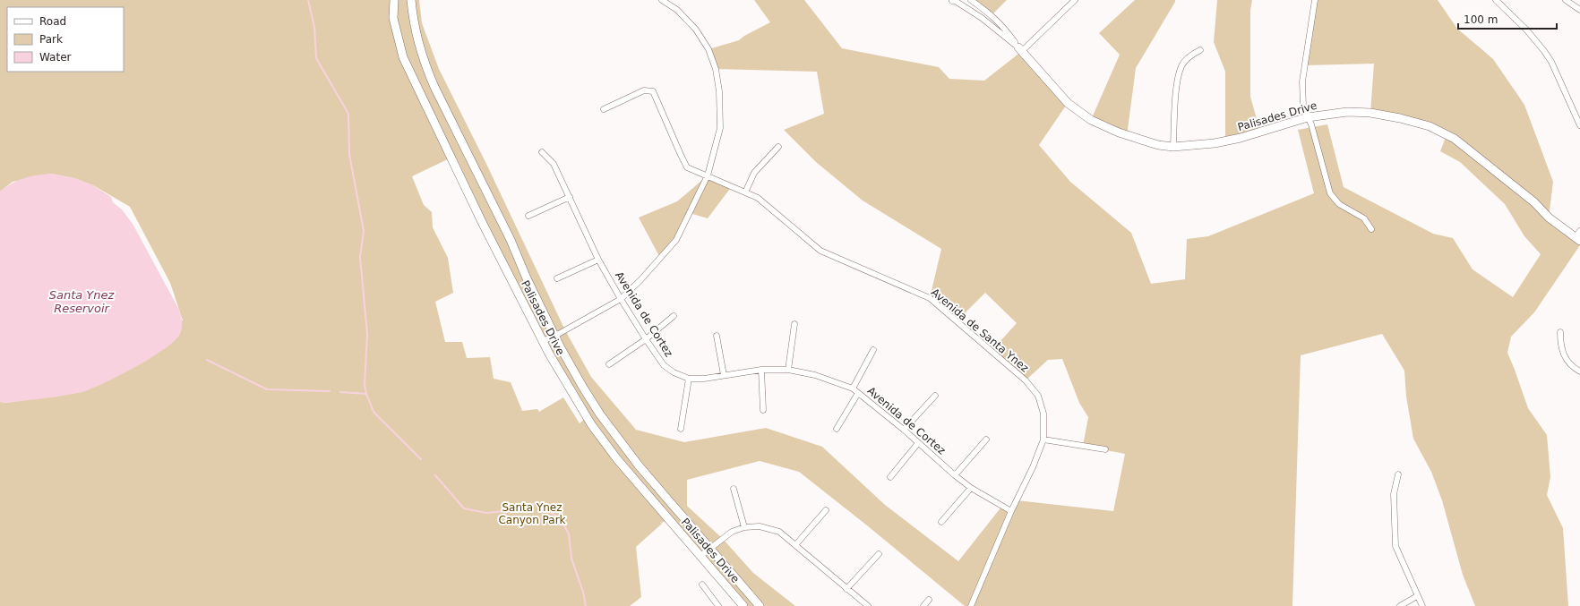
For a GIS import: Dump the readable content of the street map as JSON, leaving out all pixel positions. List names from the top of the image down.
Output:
{
  "streets": {
    "street": ["Palisades Drive", "Avenida de Cortez", "Avenida de Santa Ynez"]
  },
  "crossings": [
    ["Avenida de Cortez", "Avenida de Santa Ynez"]
  ],
  "water": ["Santa Ynez Reservoir"],
  "parks": ["Santa Ynez Canyon Park"],
  "legend": ["Road", "Park", "Water"],
  "scale_bar": "100 m"
}
